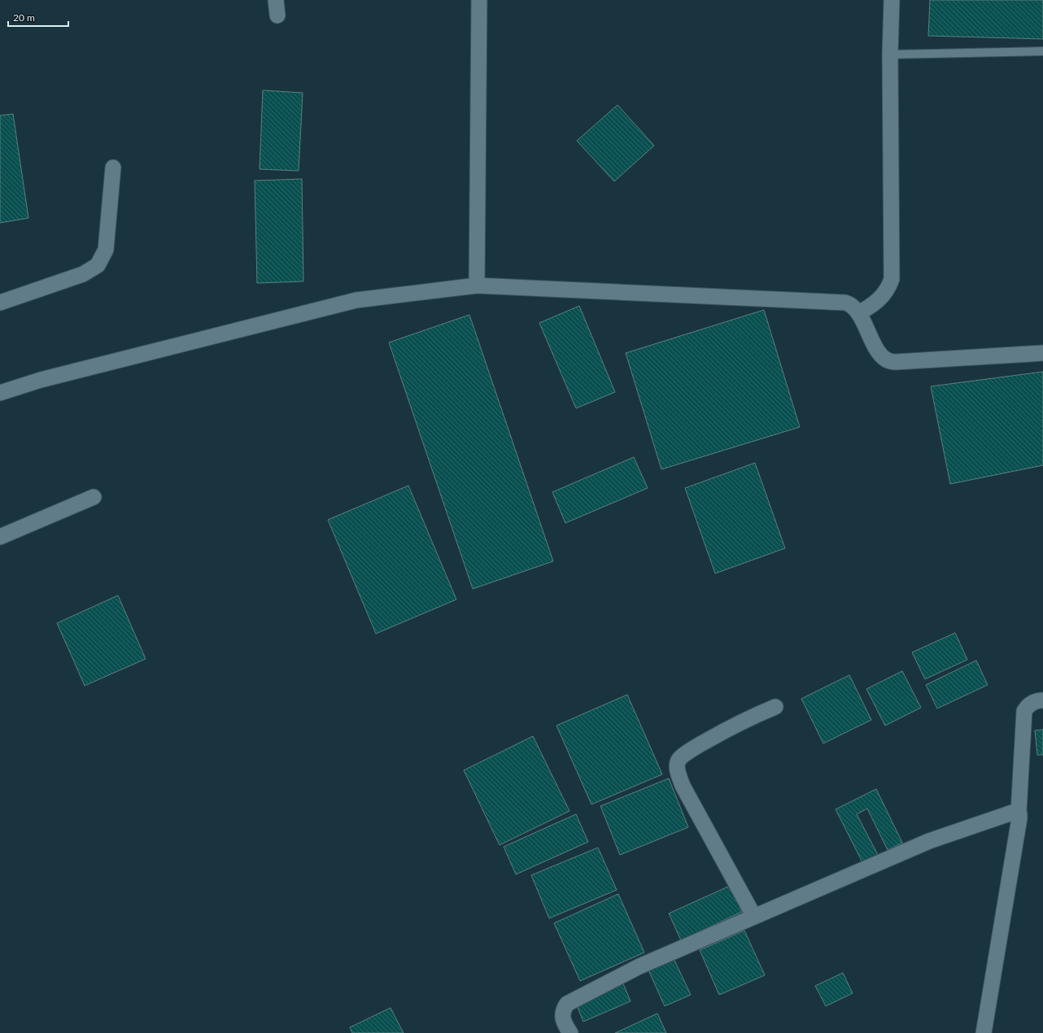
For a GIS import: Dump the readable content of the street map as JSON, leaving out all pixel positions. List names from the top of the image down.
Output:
{
  "scale_bar": "20 m"
}
